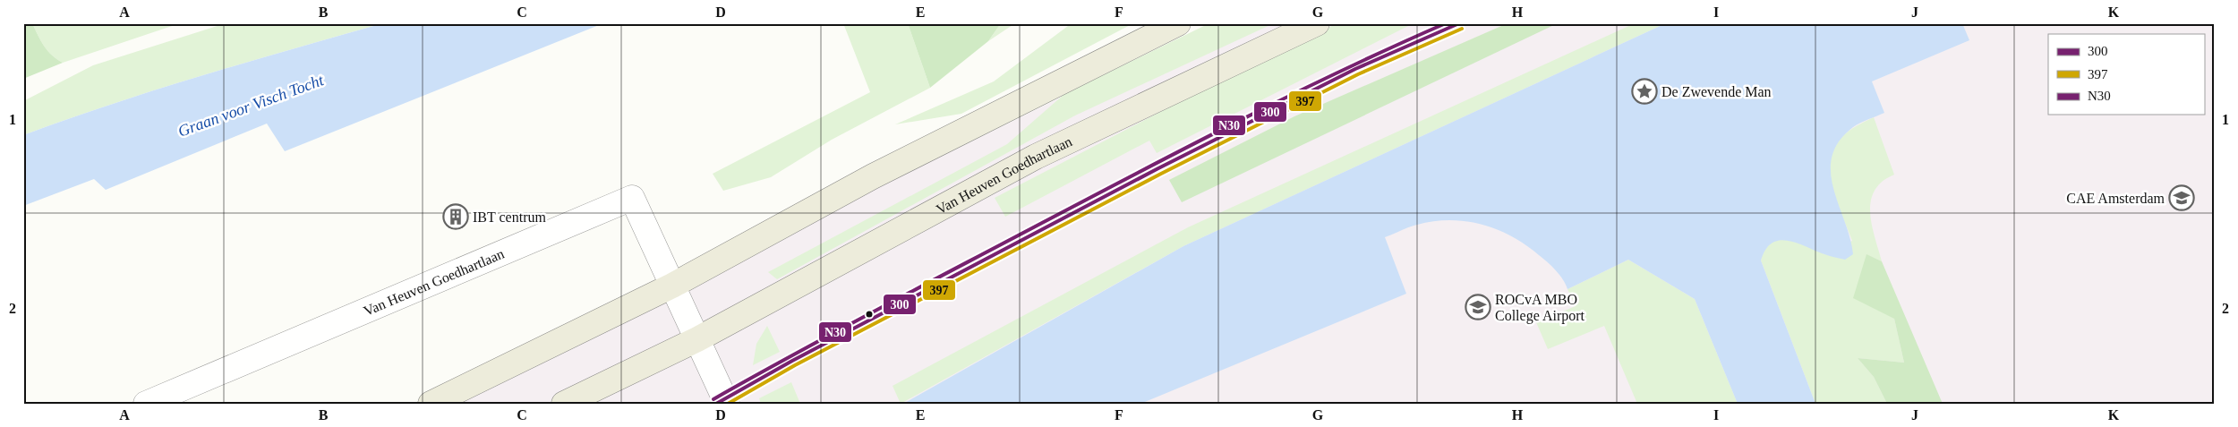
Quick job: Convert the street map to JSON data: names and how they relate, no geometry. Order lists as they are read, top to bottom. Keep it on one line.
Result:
{"streets":{"main road":["Van Heuven Goedhartlaan"]},"water":["Graan voor Visch Tocht"],"places":{"place":["De Zwevende Man"],"school or university":["CAE Amsterdam","ROCvA MBO College Airport"],"building":["IBT centrum"]},"lines":["transit line 300","transit line N30","transit line 397"],"legend":["300","397","N30"],"grid":{"columns":["A","B","C","D","E","F","G","H","I","J","K"],"rows":["1","2"]}}
